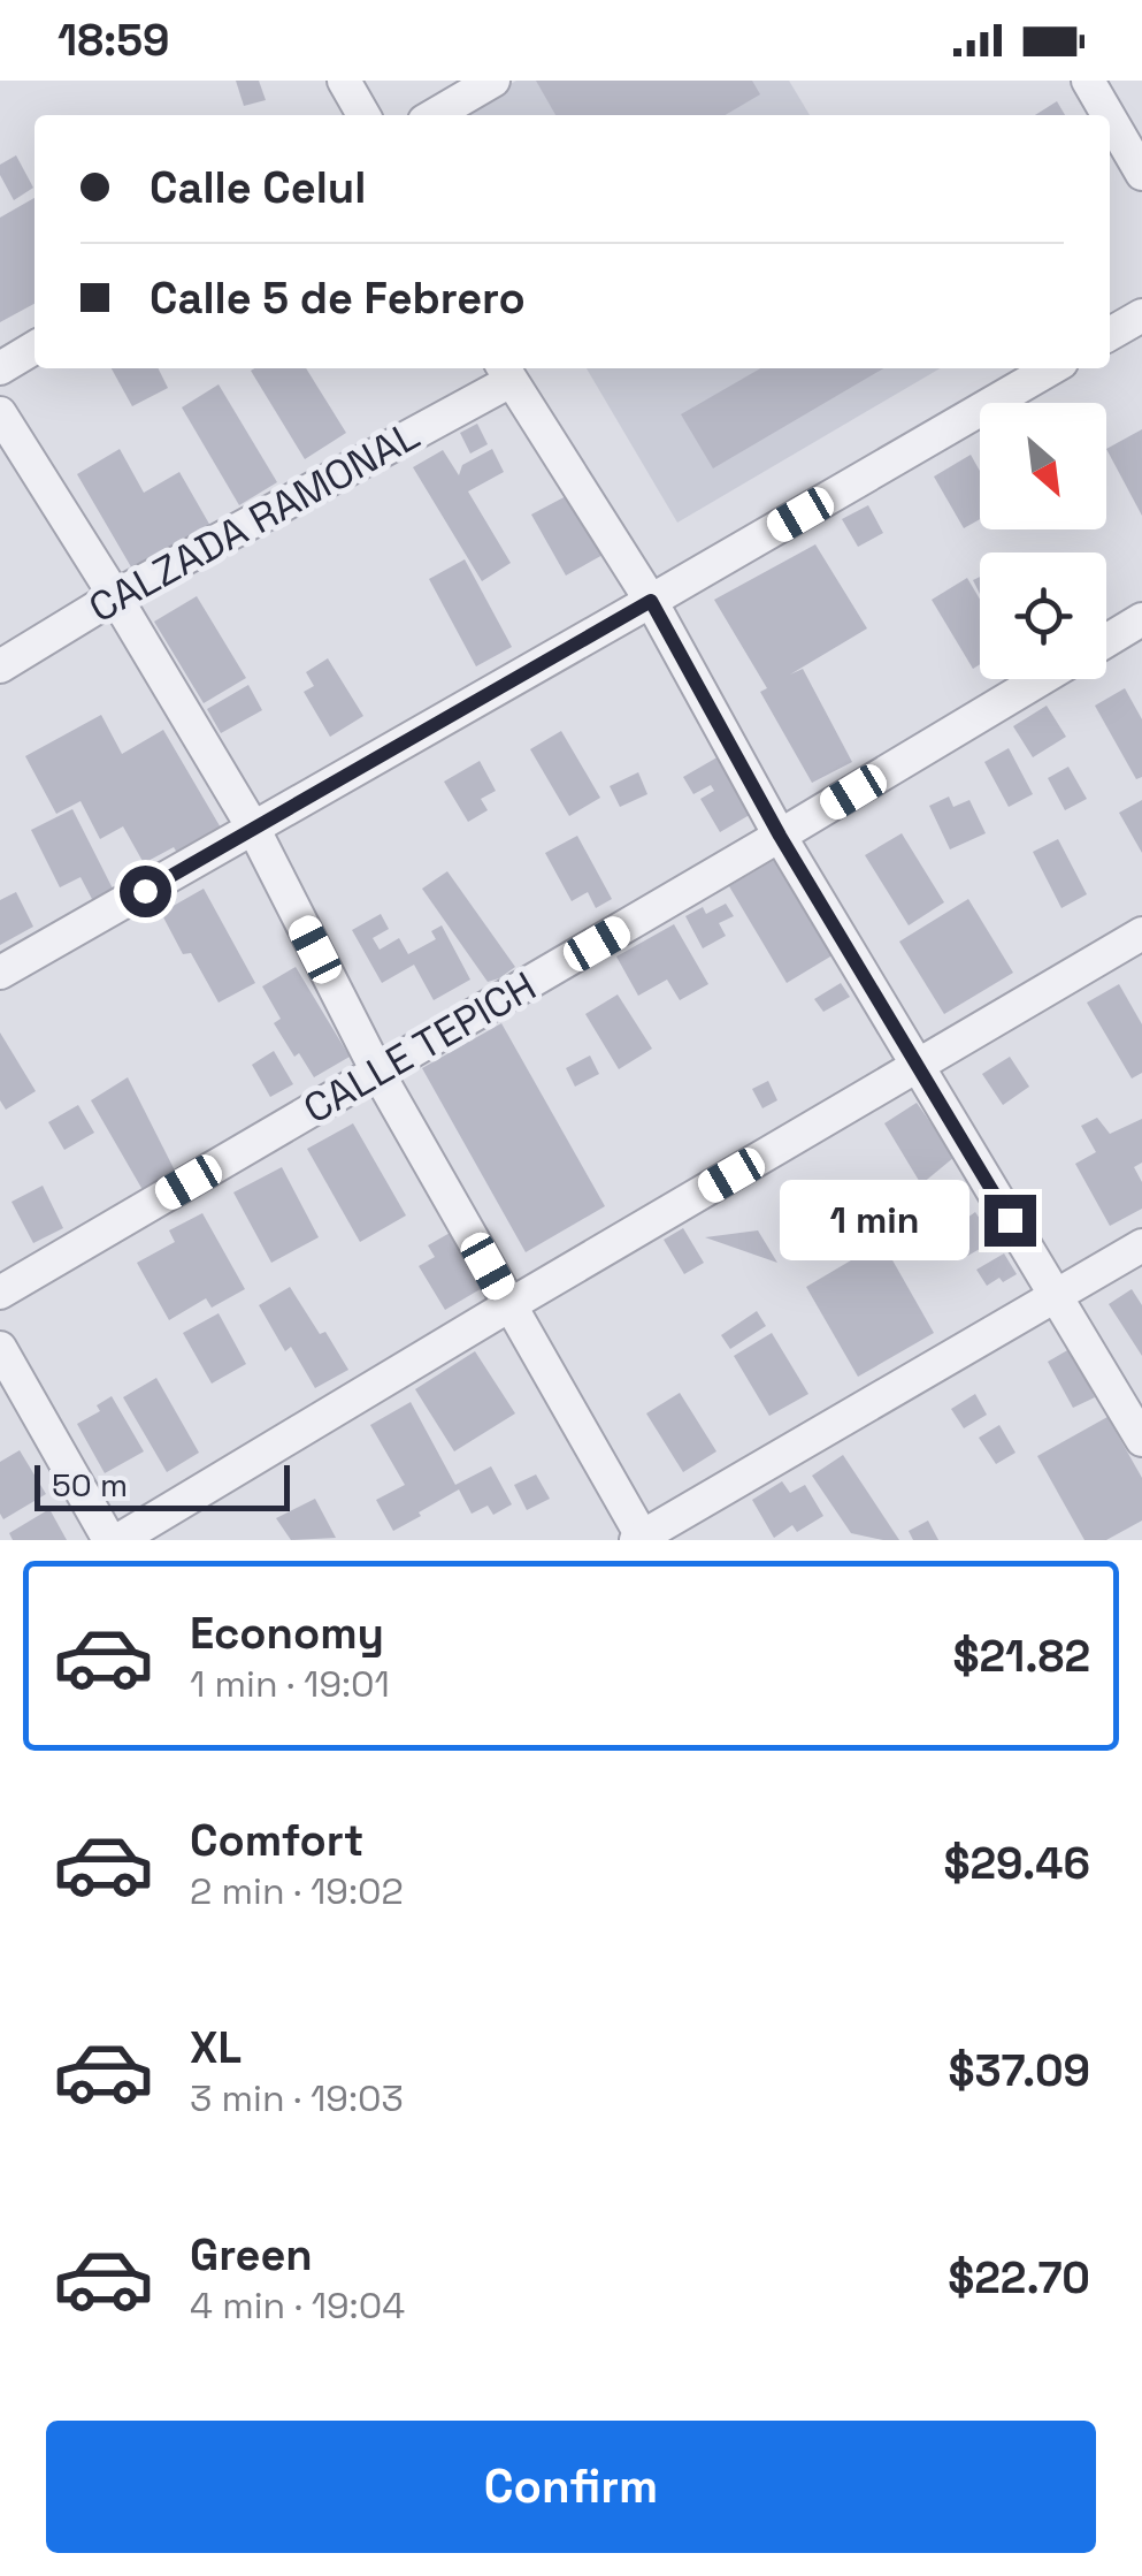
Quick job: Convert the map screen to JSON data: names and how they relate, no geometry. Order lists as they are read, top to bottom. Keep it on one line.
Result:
{"streets":{"street":["CALZADA RAMONAL","CALLE TEPICH"]},"scale_bar":"50 m","north":"bottom right","page":{"status":"18:59","banner":["Calle Celul","Calle 5 de Febrero"],"bubble":"1 min","scale":"50 m","list":[{"name":"Economy","note":"1 min · 19:01","value":"$21.82"},{"name":"Comfort","note":"2 min · 19:02","value":"$29.46"},{"name":"XL","note":"3 min · 19:03","value":"$37.09"},{"name":"Green","note":"4 min · 19:04","value":"$22.70"}],"buttons":"Confirm"}}
